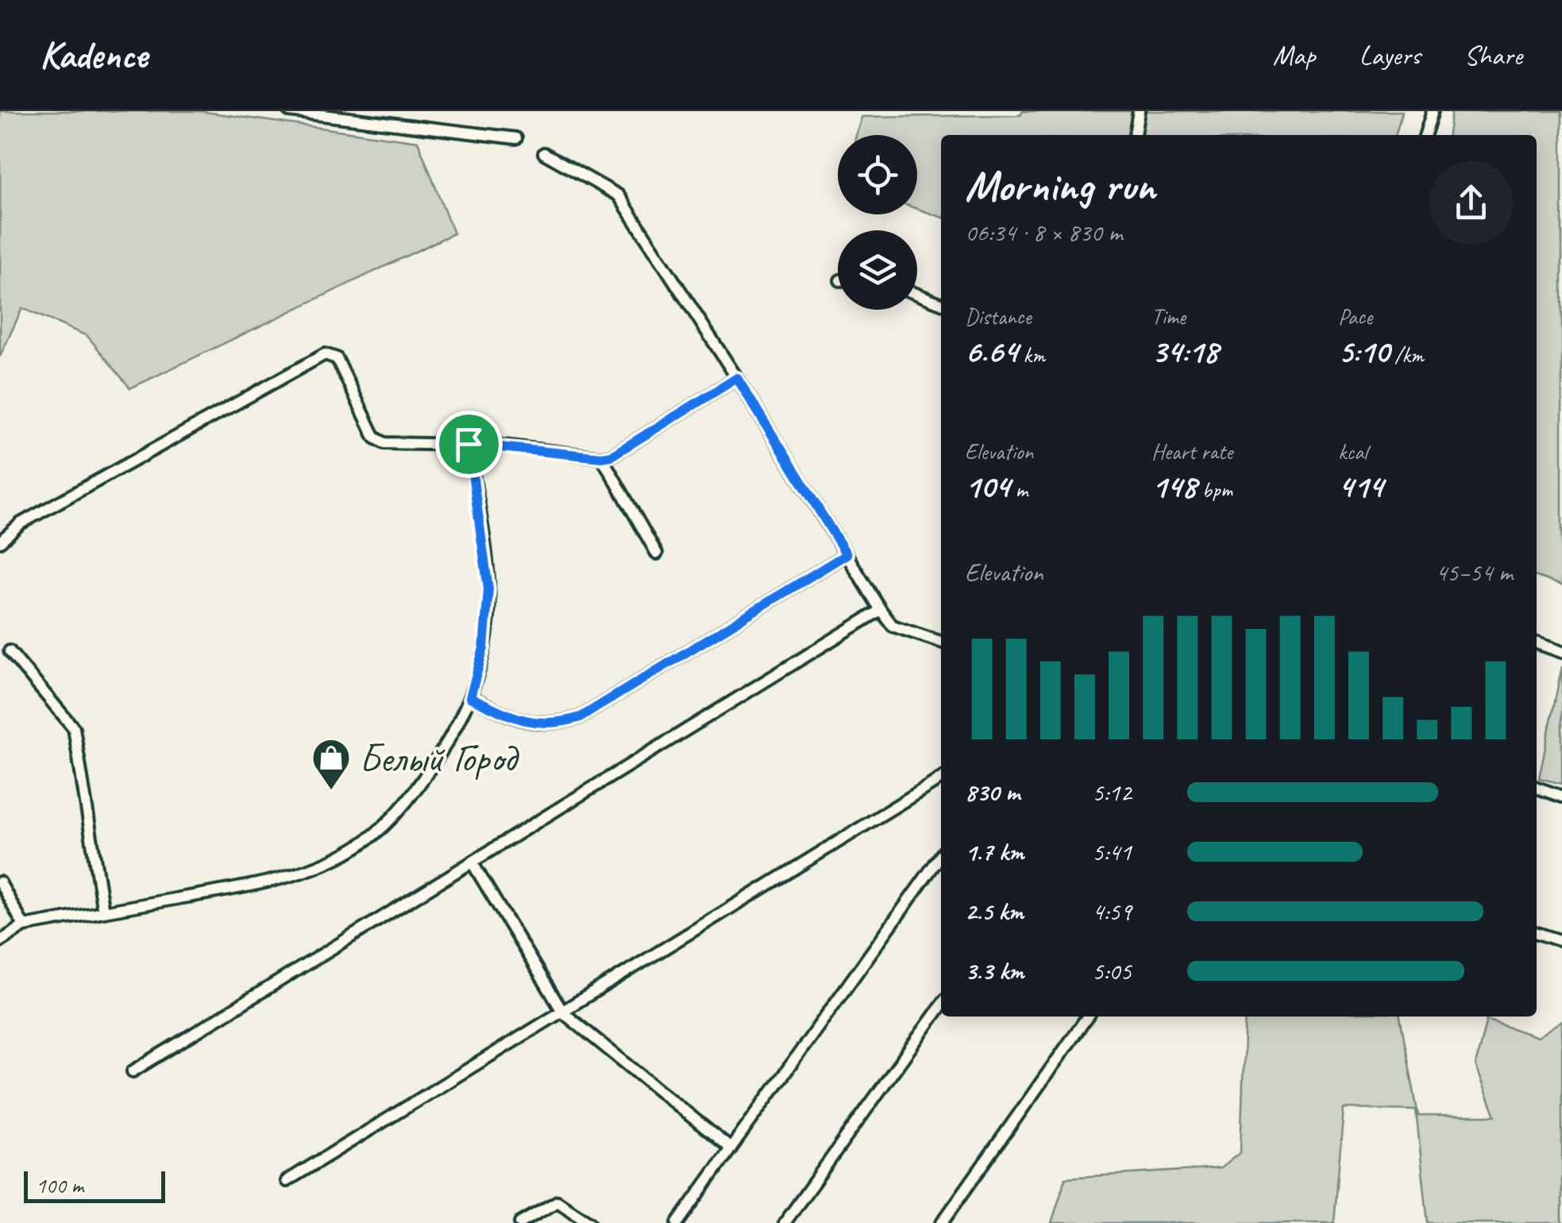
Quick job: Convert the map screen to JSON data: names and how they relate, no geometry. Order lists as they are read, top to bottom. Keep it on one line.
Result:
{"places":{"shop":["Белый Город"]},"scale_bar":"100 m","page":{"header":"Kadence","nav":["Map","Layers","Share"],"heading":["Morning run","06:34 · 8 × 830 m"],"stats":[["Distance","6.64 km"],["Time","34:18"],["Pace","5:10 /km"],["Elevation","104 m"],["Heart rate","148 bpm"],["kcal","414"]],"chart":["Elevation","45–54 m"],"list":[{"name":"830 m","note":"5:12"},{"name":"1.7 km","note":"5:41"},{"name":"2.5 km","note":"4:59"},{"name":"3.3 km","note":"5:05"}],"scale":"100 m"}}
